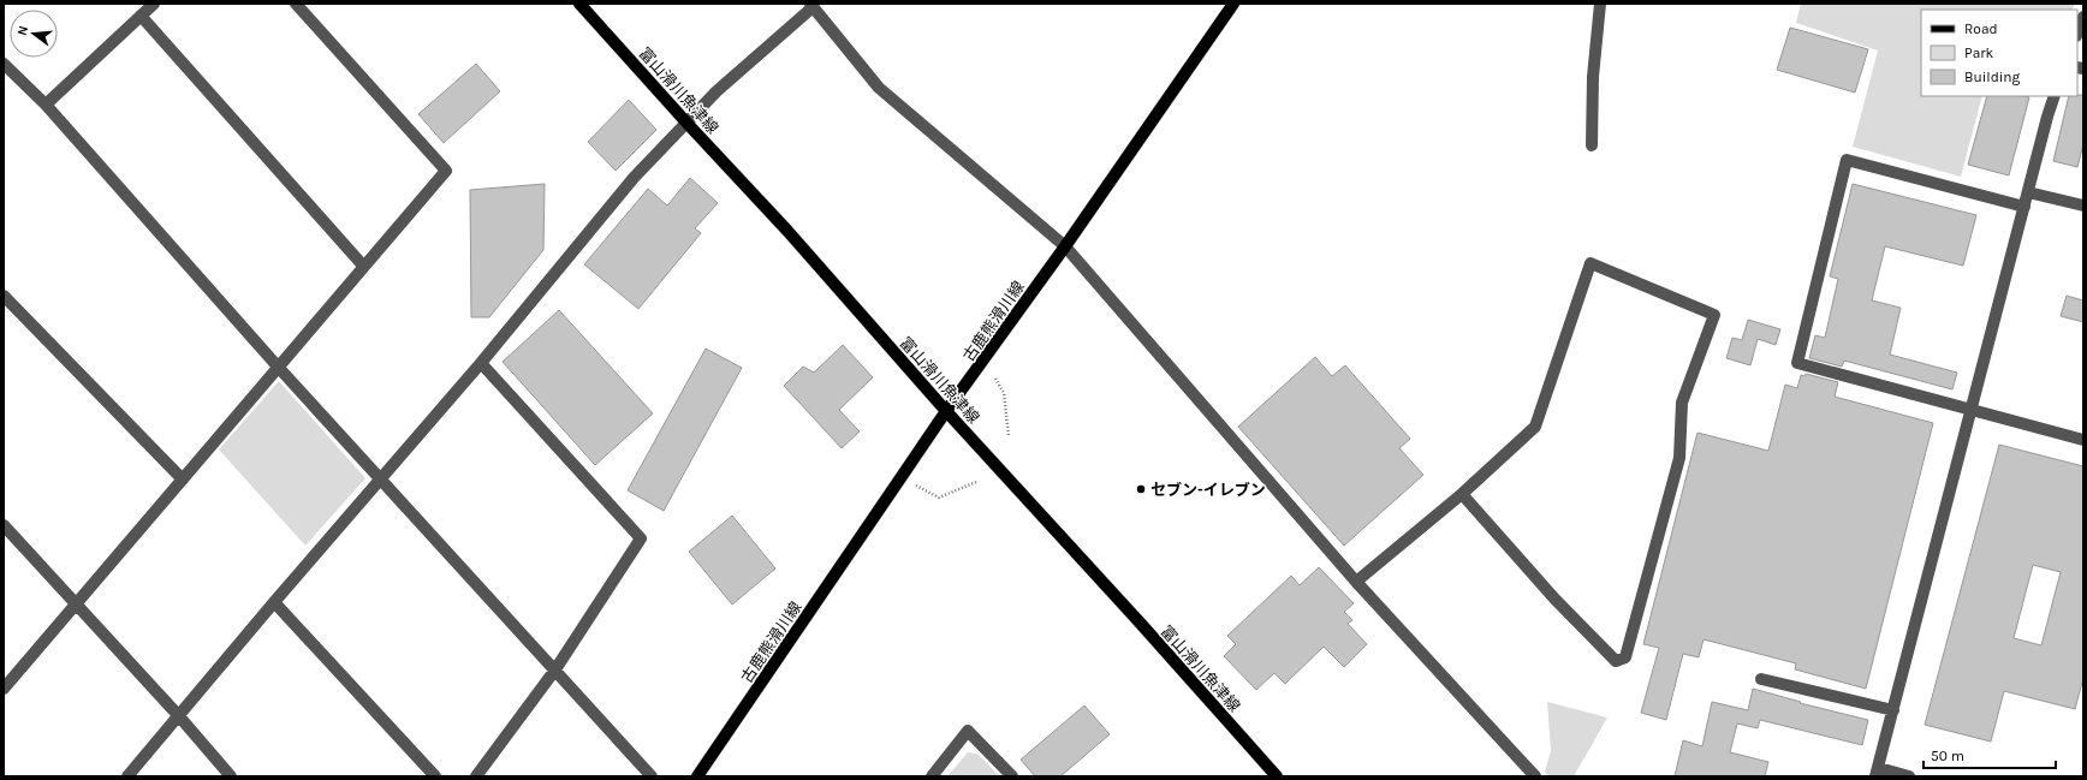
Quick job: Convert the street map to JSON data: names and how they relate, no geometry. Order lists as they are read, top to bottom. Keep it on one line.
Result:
{"streets":{"main road":["富山滑川魚津線","古鹿熊滑川線"]},"crossings":[["富山滑川魚津線","古鹿熊滑川線"]],"places":["セブン-イレブン"],"legend":["Road","Park","Building"],"scale_bar":"50 m","north":"left"}
